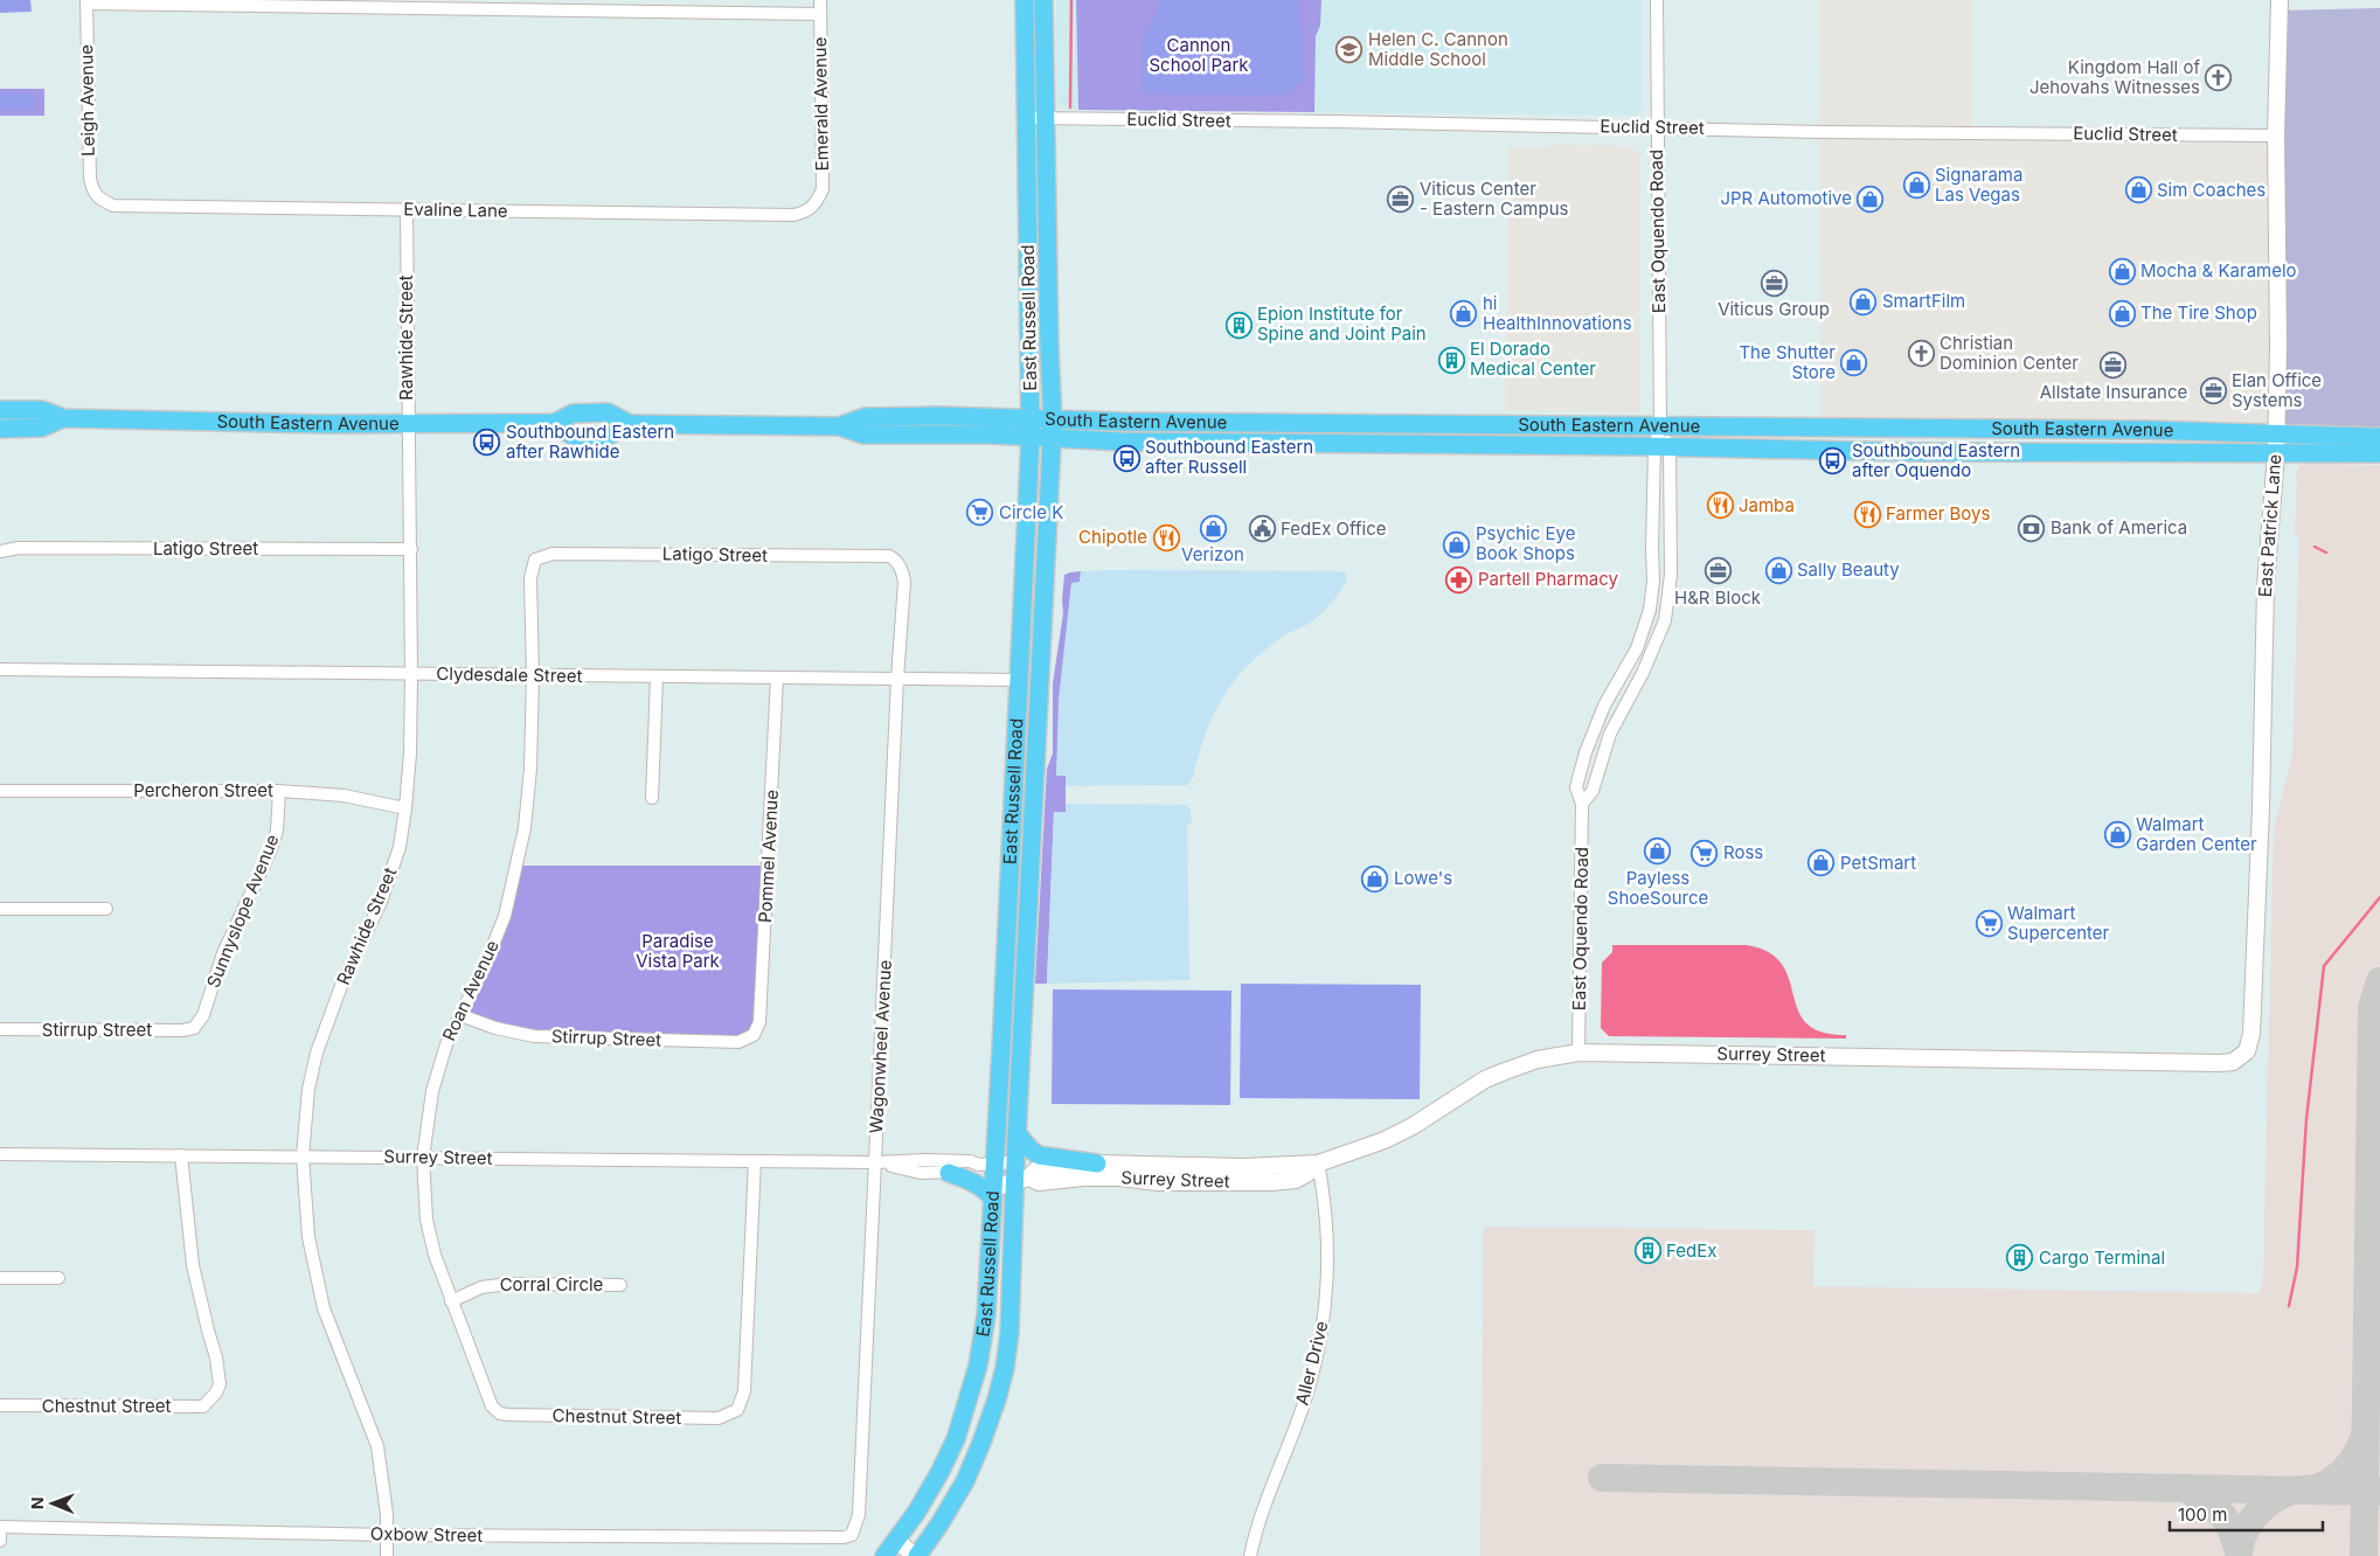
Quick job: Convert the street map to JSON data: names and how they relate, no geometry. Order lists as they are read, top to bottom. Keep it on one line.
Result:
{"streets":{"main road":["East Russell Road","South Eastern Avenue"],"street":["Leigh Avenue","Emerald Avenue","Euclid Street","Evaline Lane","East Oquendo Road","Rawhide Street","East Patrick Lane","Latigo Street","Clydesdale Street","Percheron Street","Pommel Avenue","Sunnyslope Avenue","Roan Avenue","Stirrup Street","Wagonwheel Avenue","Surrey Street","Corral Circle","Aller Drive","Chestnut Street","Oxbow Street"]},"crossings":[["Leigh Avenue","Evaline Lane"],["Emerald Avenue","Evaline Lane"],["Euclid Street","East Oquendo Road"],["Euclid Street","East Russell Road"],["Euclid Street","East Patrick Lane"],["Evaline Lane","Rawhide Street"],["East Oquendo Road","South Eastern Avenue"],["East Oquendo Road","Surrey Street"],["East Russell Road","South Eastern Avenue"],["East Russell Road","Clydesdale Street"],["East Russell Road","Surrey Street"],["Rawhide Street","South Eastern Avenue"],["Rawhide Street","Latigo Street"],["Rawhide Street","Clydesdale Street"],["Rawhide Street","Percheron Street"],["Rawhide Street","Surrey Street"],["Rawhide Street","Oxbow Street"],["South Eastern Avenue","East Patrick Lane"],["East Patrick Lane","Surrey Street"],["Latigo Street","Roan Avenue"],["Latigo Street","Wagonwheel Avenue"],["Clydesdale Street","Pommel Avenue"],["Clydesdale Street","Roan Avenue"],["Clydesdale Street","Wagonwheel Avenue"],["Percheron Street","Sunnyslope Avenue"],["Pommel Avenue","Stirrup Street"],["Sunnyslope Avenue","Stirrup Street"],["Roan Avenue","Stirrup Street"],["Roan Avenue","Surrey Street"],["Roan Avenue","Corral Circle"],["Roan Avenue","Chestnut Street"],["Wagonwheel Avenue","Surrey Street"],["Wagonwheel Avenue","Oxbow Street"],["Surrey Street","Aller Drive"],["Surrey Street","Chestnut Street"]],"parks":["Cannon School Park","Paradise Vista Park"],"places":{"school or university":["Helen C. Cannon Middle School"],"church":["Kingdom Hall of Jehovahs Witnesses","Christian Dominion Center"],"shop":["Signarama Las Vegas","Sim Coaches","JPR Automotive","Mocha & Karamelo","SmartFilm","The Tire Shop","hi HealthInnovations","The Shutter Store","Verizon","Psychic Eye Book Shops","Sally Beauty","Walmart Garden Center","Payless ShoeSource","PetSmart","Lowe's"],"office":["Viticus Center - Eastern Campus","Viticus Group","Allstate Insurance","Elan Office Systems","H&R Block"],"building":["Epion Institute for Spine and Joint Pain","El Dorado Medical Center","FedEx","Cargo Terminal"],"bus stop":["Southbound Eastern after Rawhide","Southbound Eastern after Russell","Southbound Eastern after Oquendo"],"restaurant":["Jamba","Farmer Boys","Chipotle"],"supermarket":["Circle K","Ross","Walmart Supercenter"],"bank":["Bank of America"],"public building":["FedEx Office"],"pharmacy":["Partell Pharmacy"]},"scale_bar":"100 m","north":"left"}
